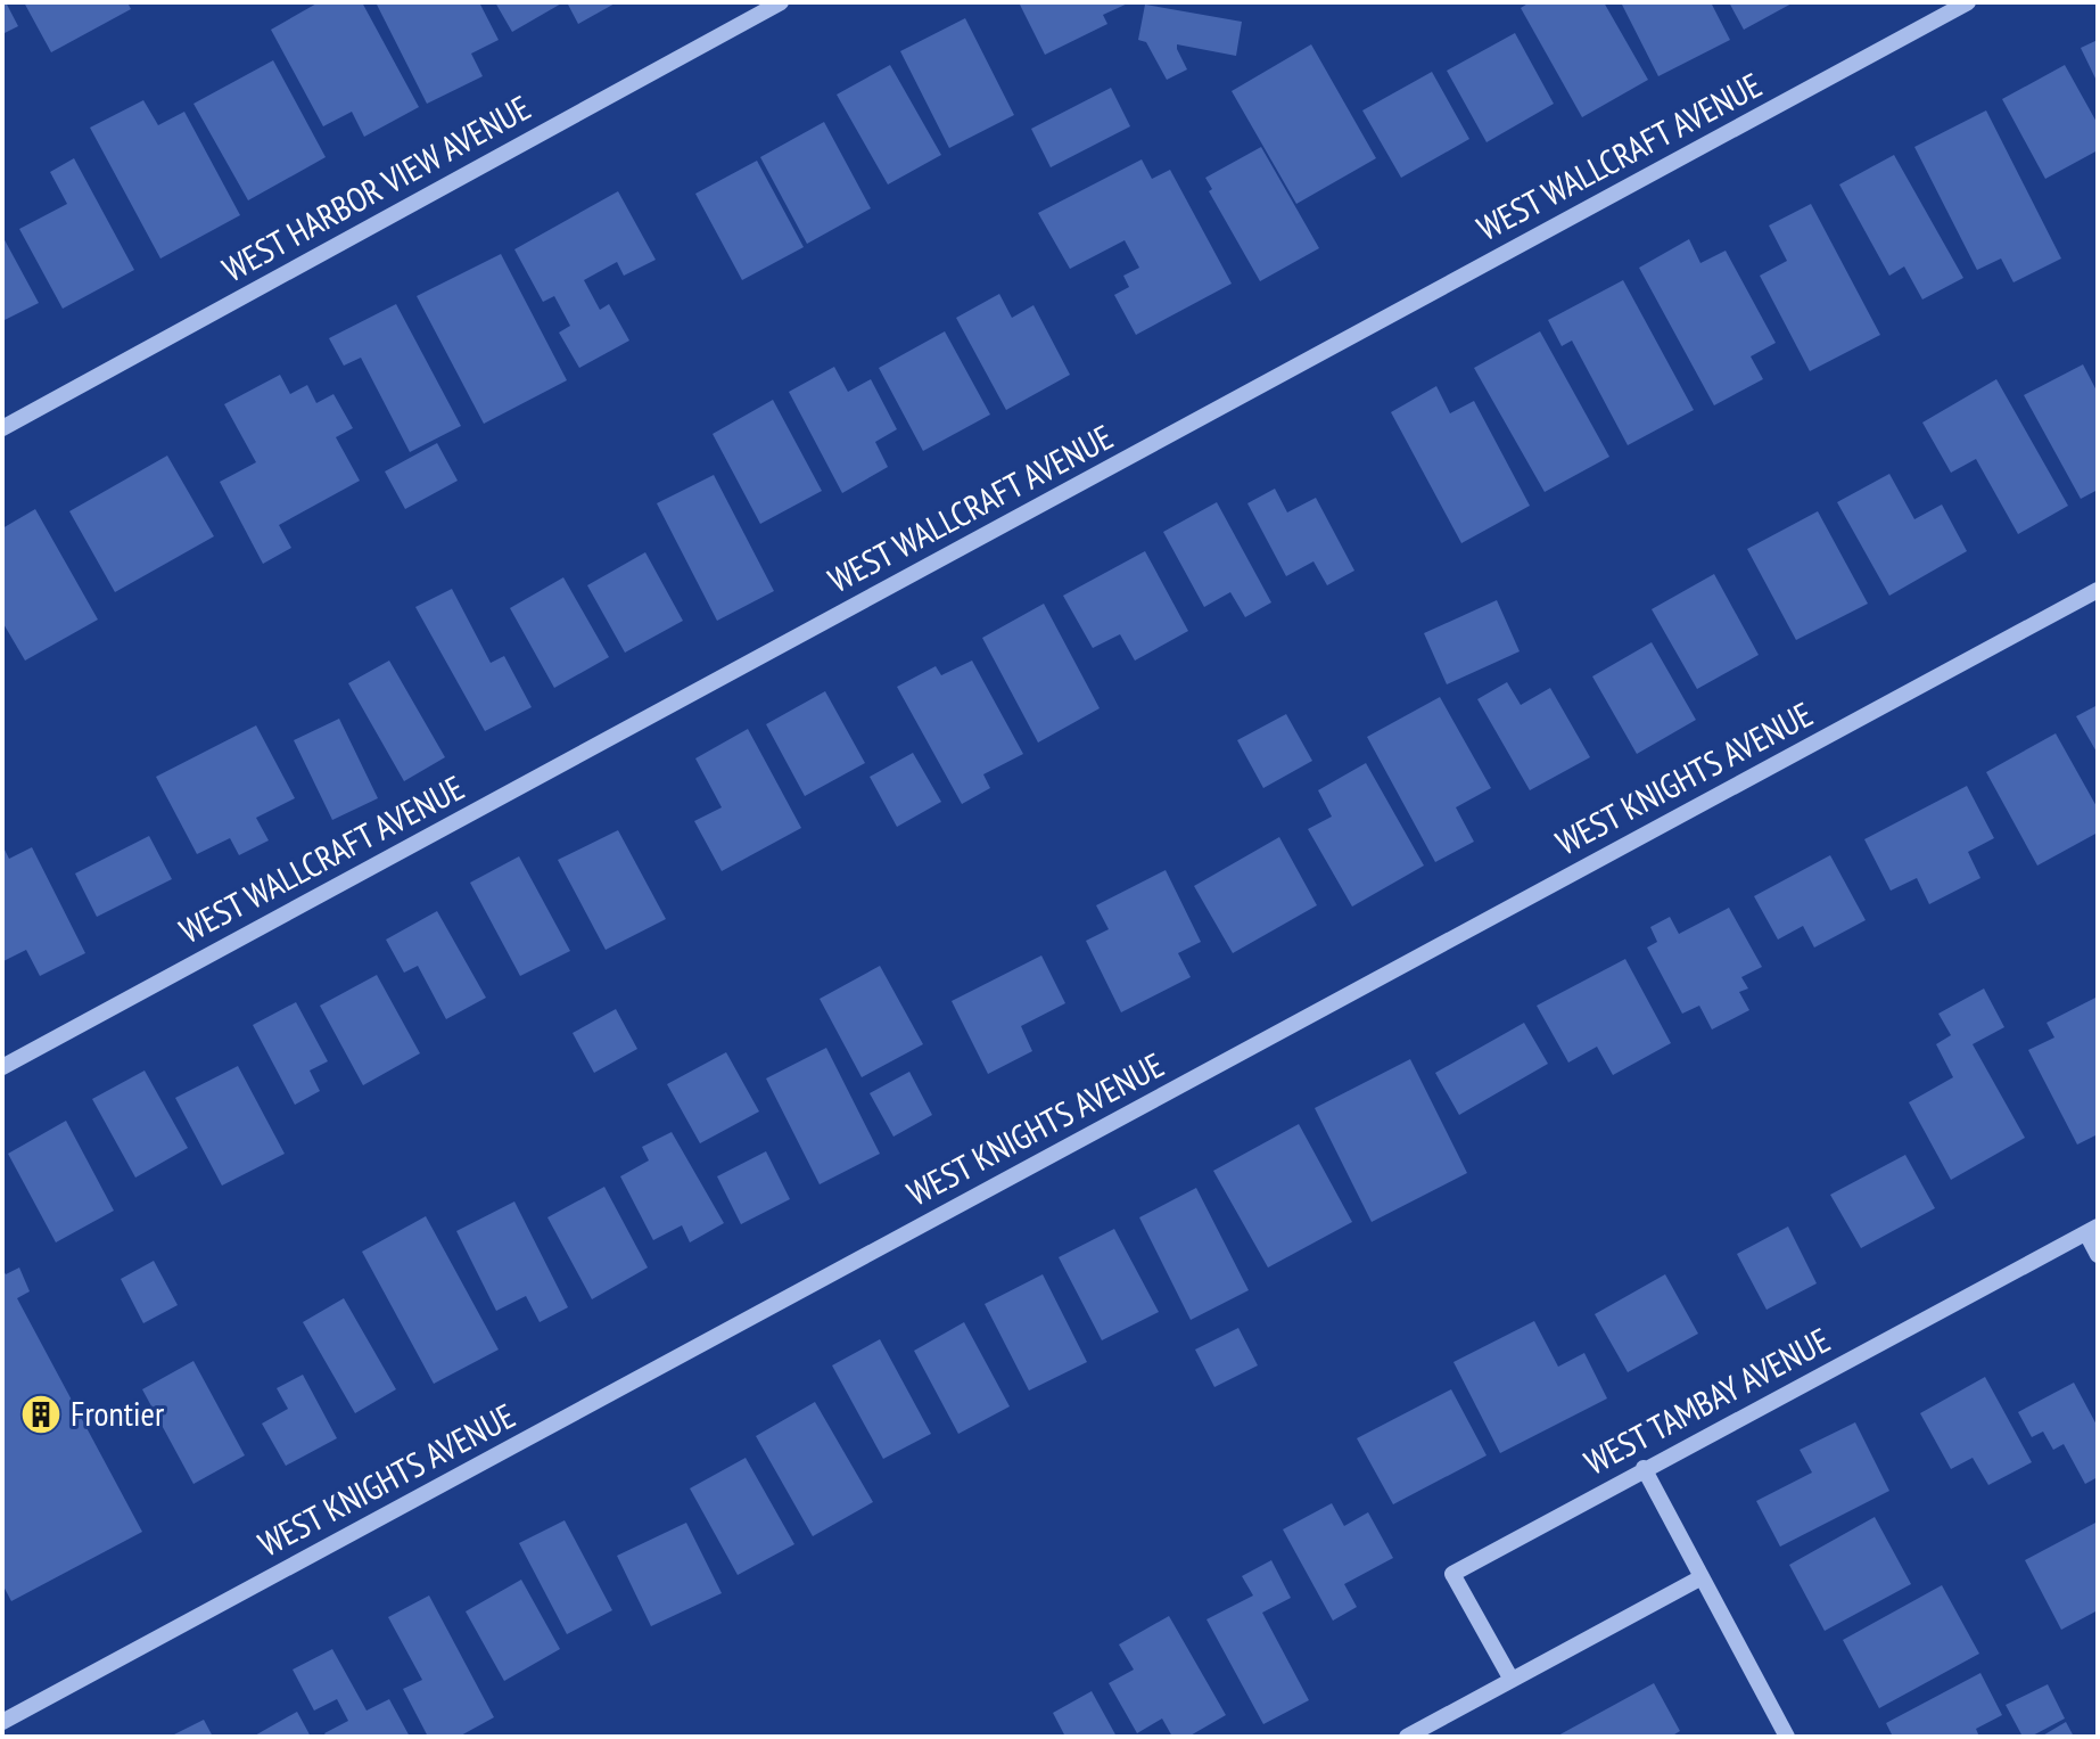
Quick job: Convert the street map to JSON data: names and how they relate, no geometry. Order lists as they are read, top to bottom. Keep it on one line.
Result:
{"streets":{"street":["WEST WALLCRAFT AVENUE","WEST HARBOR VIEW AVENUE","WEST KNIGHTS AVENUE","WEST TAMBAY AVENUE"]},"places":{"building":["Frontier"]}}
